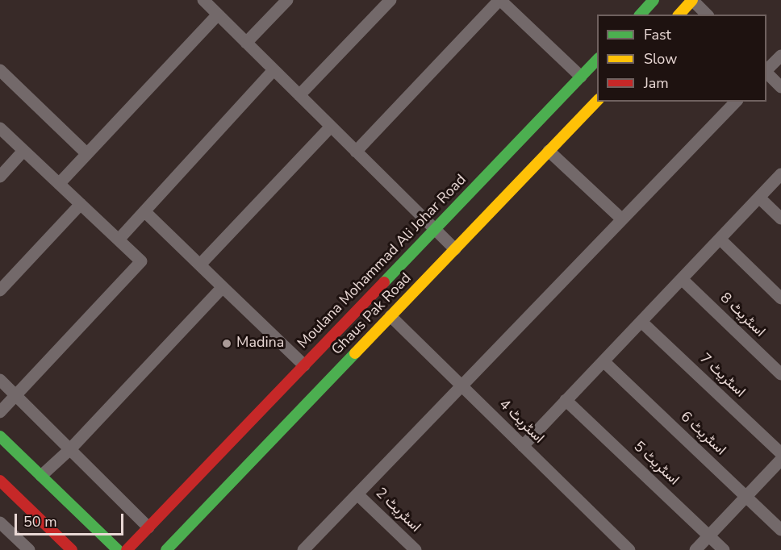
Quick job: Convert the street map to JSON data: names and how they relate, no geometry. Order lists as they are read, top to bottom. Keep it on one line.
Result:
{"streets":{"main road":["Moulana Mohammad Ali Johar Road","Ghaus Pak Road"],"street":["اسٹریٹ 8","اسٹریٹ 7","اسٹریٹ 4","اسٹریٹ 6","اسٹریٹ 5","اسٹریٹ 2"]},"crossings":[["Ghaus Pak Road","اسٹریٹ 4"]],"places":["Madina"],"legend":["Fast","Slow","Jam"],"scale_bar":"50 m"}
